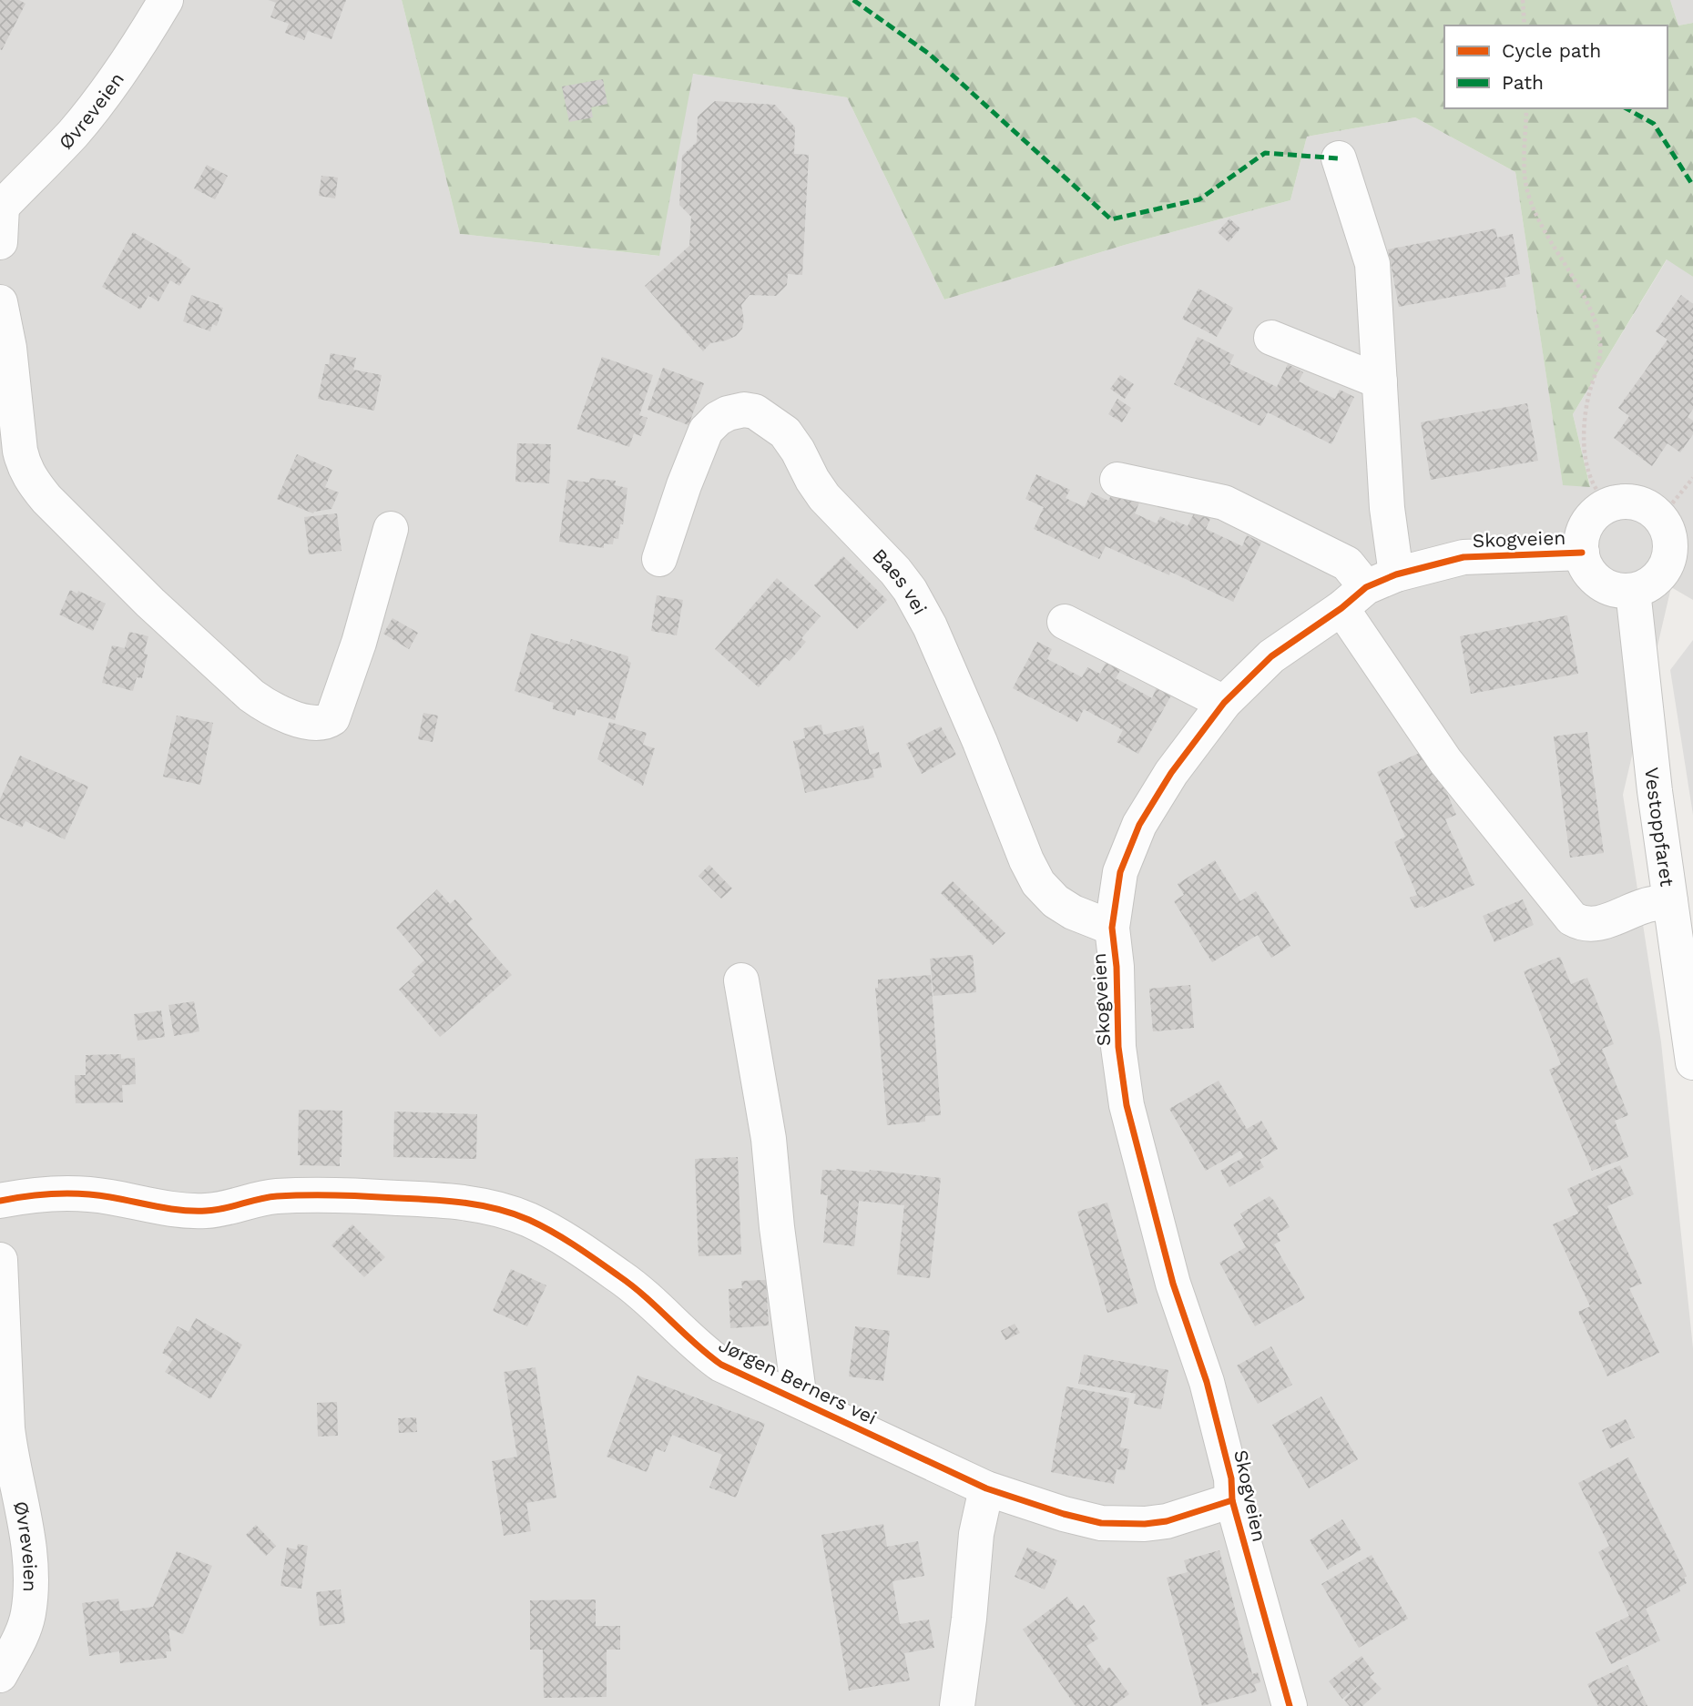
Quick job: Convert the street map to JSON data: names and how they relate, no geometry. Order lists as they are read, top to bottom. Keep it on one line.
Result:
{"streets":{"street":["Øvreveien","Skogveien","Baes vei","Vestoppfaret","Jørgen Berners vei"]},"crossings":[["Skogveien","Baes vei"],["Skogveien","Vestoppfaret"],["Skogveien","Jørgen Berners vei"]],"legend":["Cycle path","Path"]}
